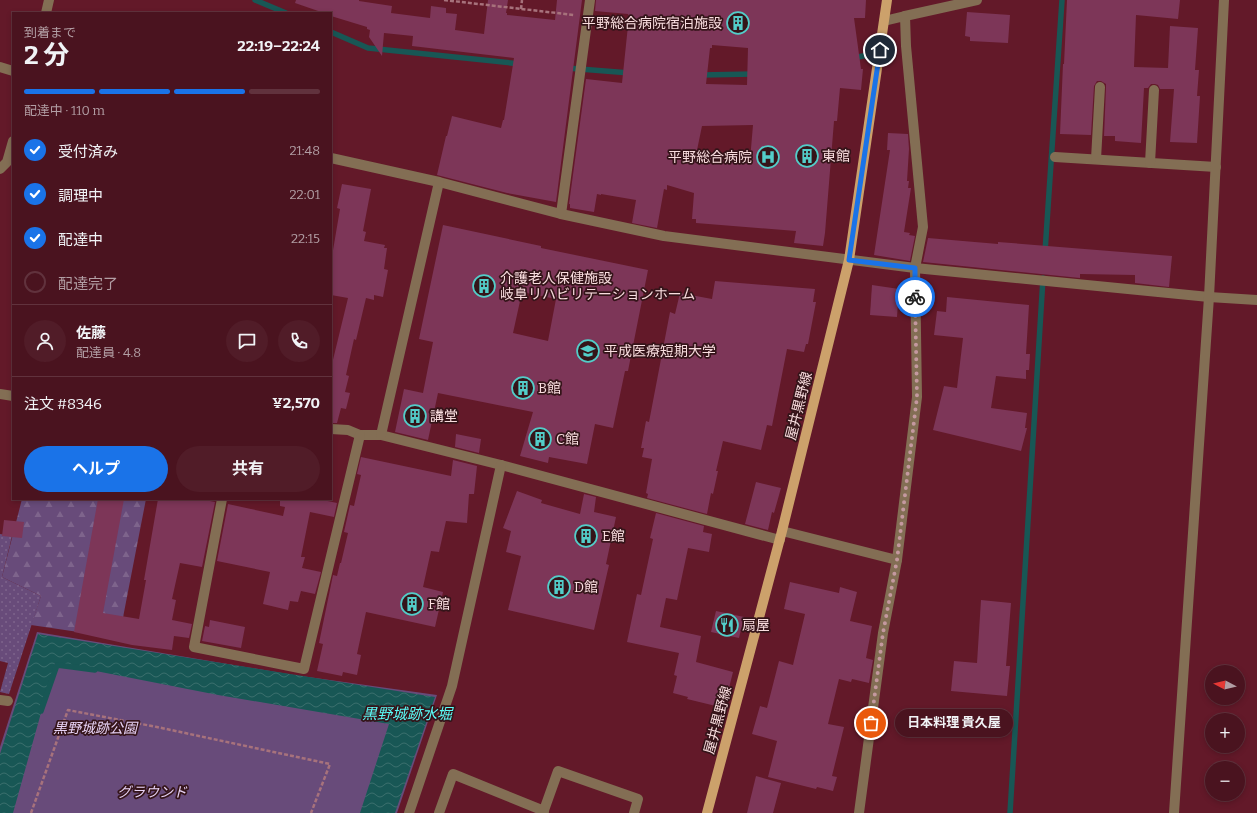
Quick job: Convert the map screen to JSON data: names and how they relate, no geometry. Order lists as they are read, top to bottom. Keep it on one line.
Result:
{"streets":{"main road":["屋井黒野線"]},"water":["黒野城跡水堀"],"parks":["黒野城跡公園","グラウンド"],"places":{"building":["平野総合病院宿泊施設","東館","介護老人保健施設 岐阜リハビリテーションホーム","B館","講堂","C館","E館","D館","F館"],"hospital":["平野総合病院"],"school or university":["平成医療短期大学"],"restaurant":["扇屋"],"other":["日本料理 貴久屋"]},"north":"left","page":{"heading":["2 分","到着まで","22:19–22:24"],"panel":["佐藤","配達員 · 4.8","注文 #8346","¥2,570"],"bar":"配達中 · 110 m","list":[["受付済み","21:48"],["調理中","22:01"],["配達中","22:15"],"配達完了"],"buttons":["ヘルプ","共有"],"map_buttons":["+","−"],"bubble":"日本料理 貴久屋"}}
